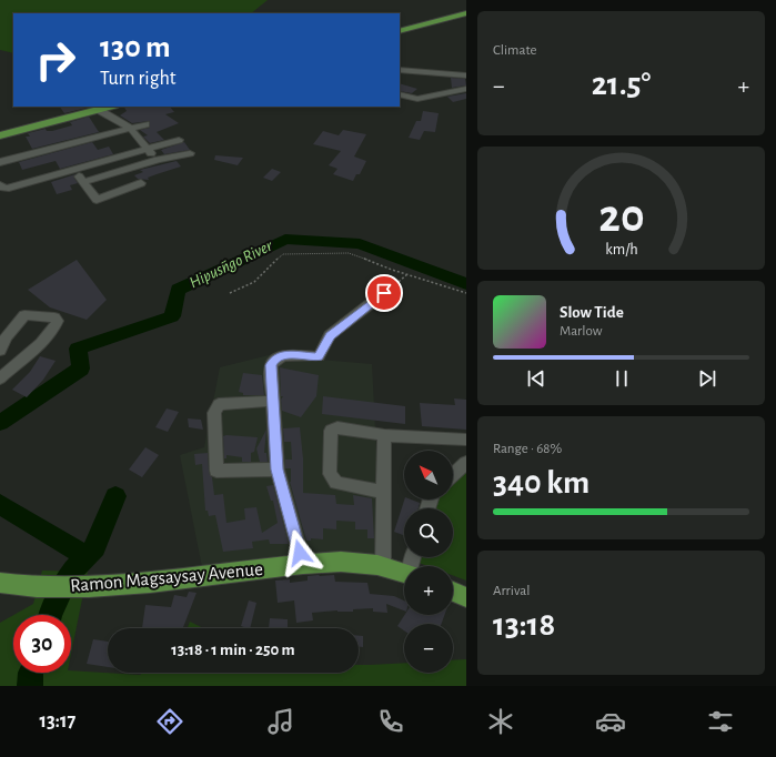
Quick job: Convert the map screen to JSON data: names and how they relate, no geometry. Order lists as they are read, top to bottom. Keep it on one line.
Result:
{"streets":{"main road":["Ramon Magsaysay Avenue"]},"water":["Hipusñgo River"],"north":"top left","page":{"tile":["Climate",["Range · 68%","340 km"],["Arrival","13:18"]],"turn":["130 m","Turn right"],"heat":["−","21.5°","+"],"song":["Slow Tide","Marlow"],"map_buttons":["+","−"],"limit":"30","trip":"13:18 · 1 min · 250 m","tabs":"13:17","gauge":["20","km/h"]}}
